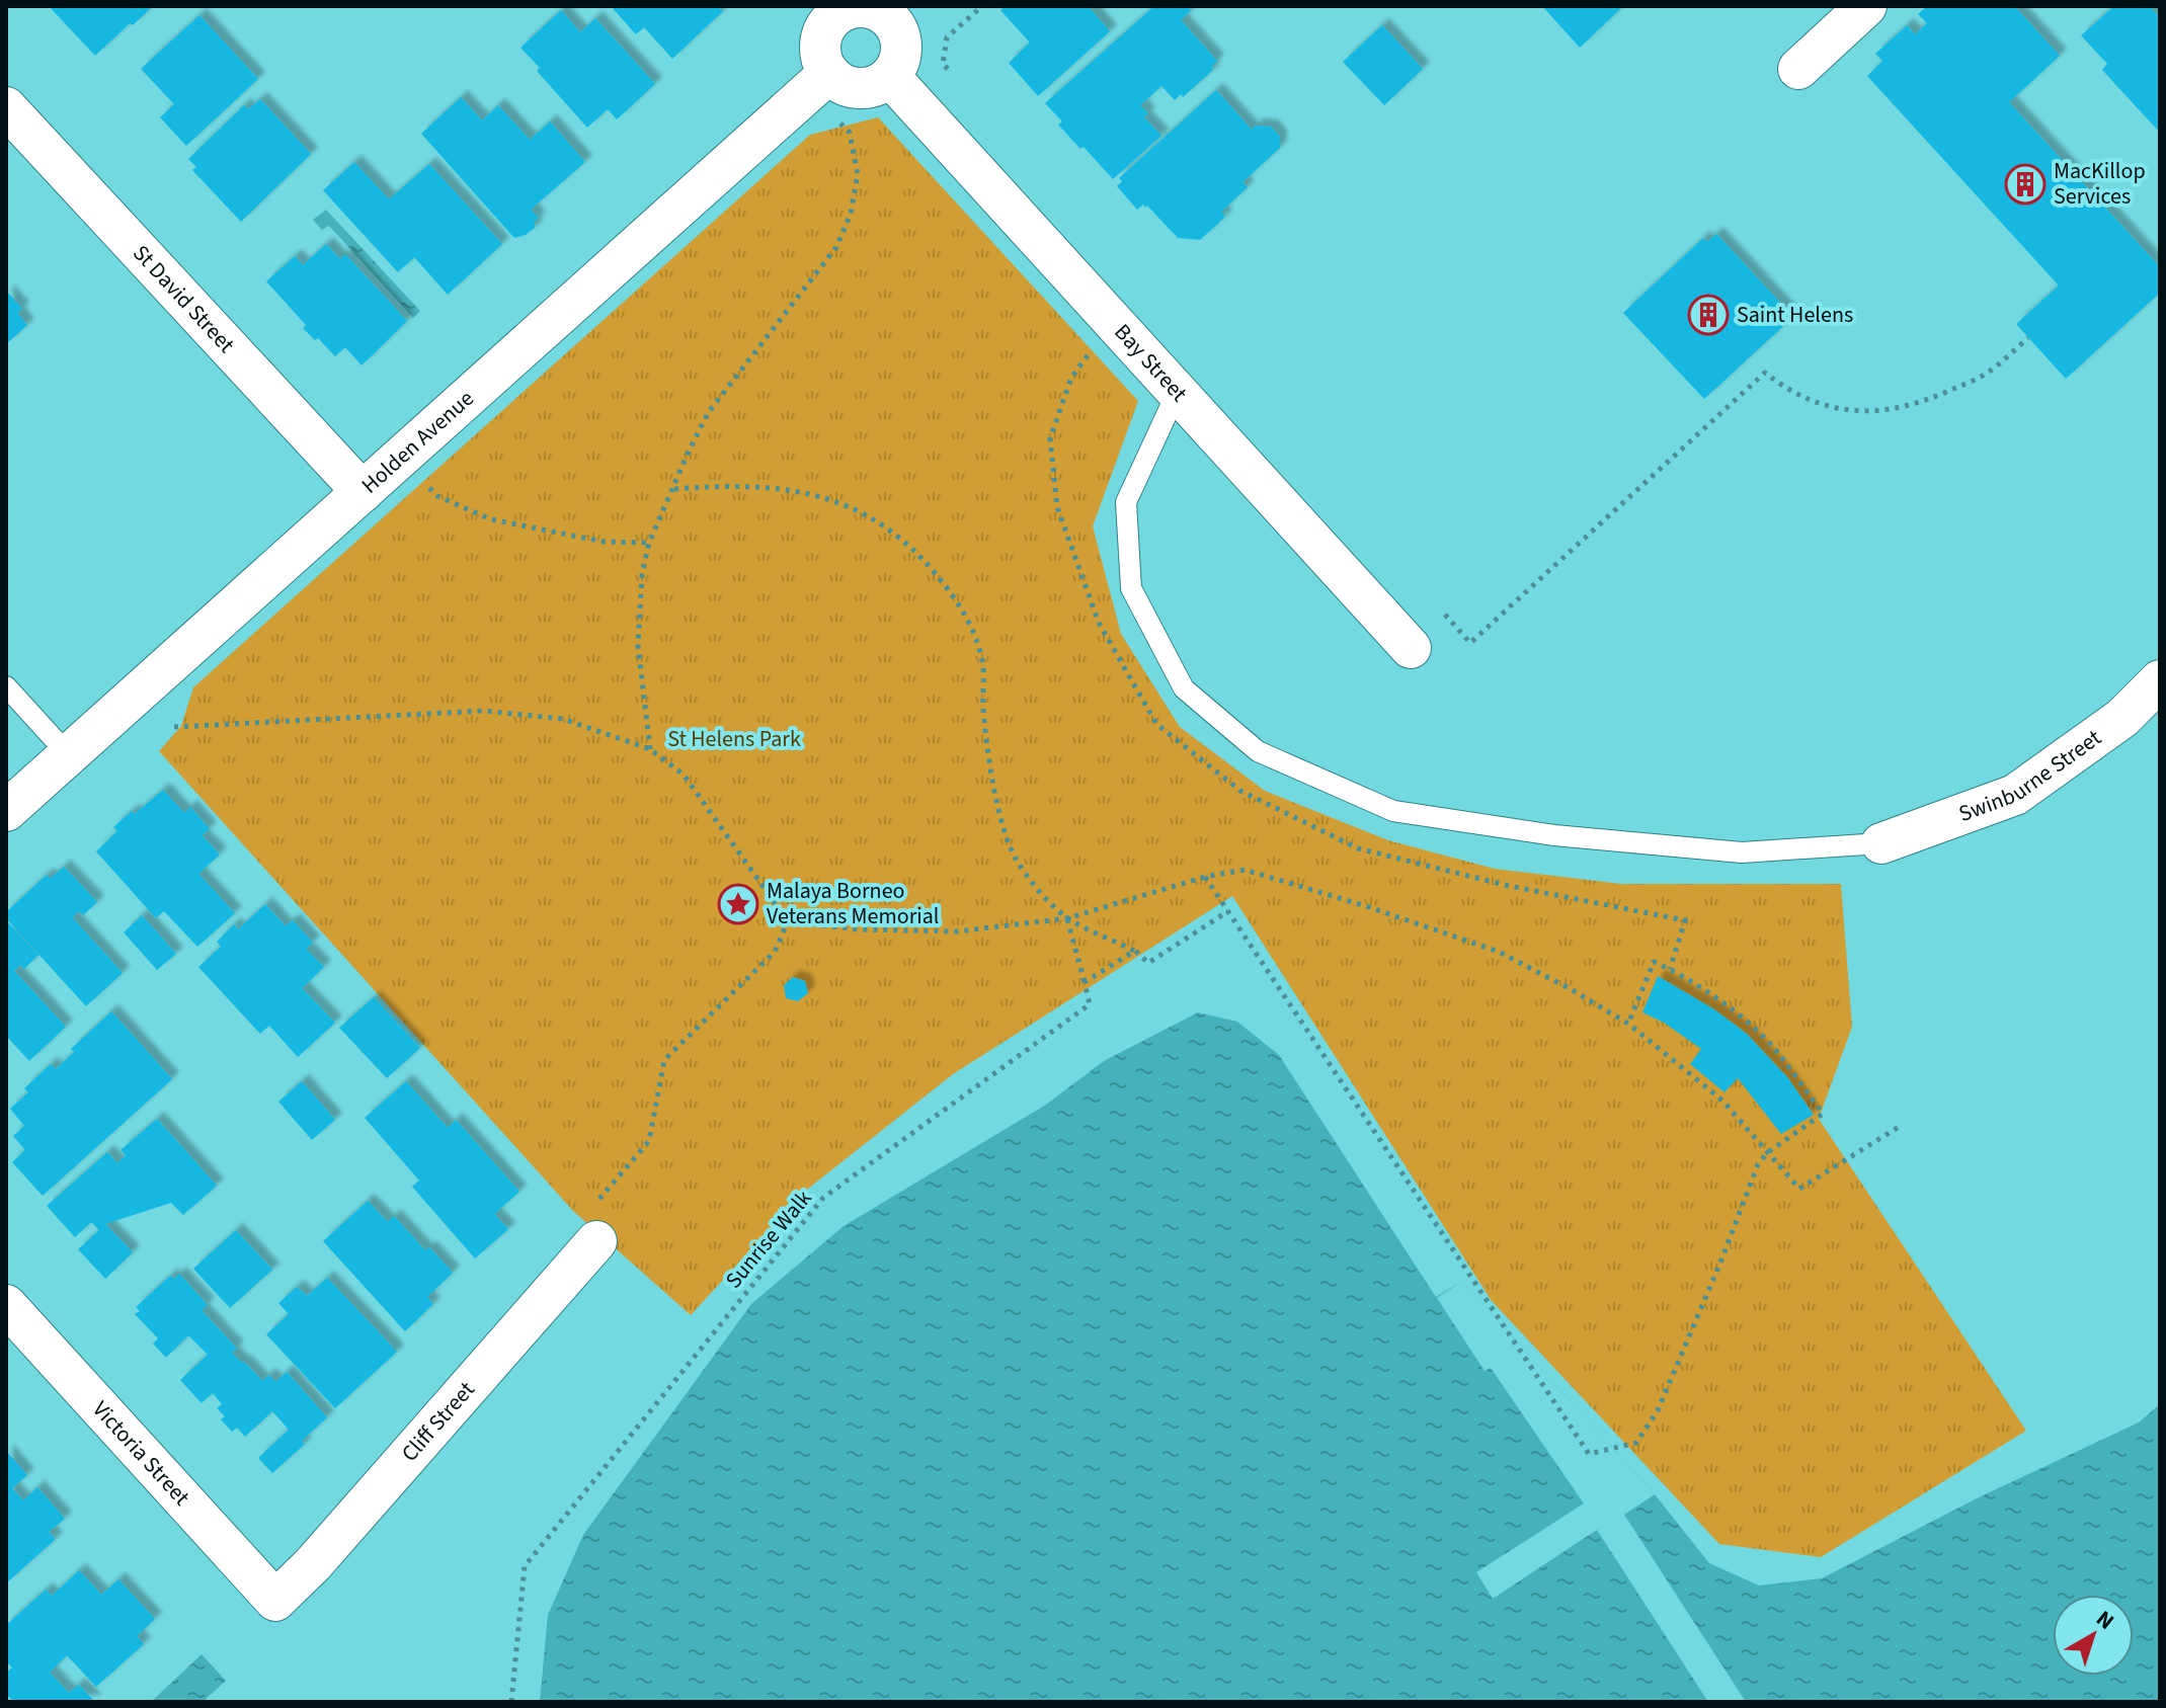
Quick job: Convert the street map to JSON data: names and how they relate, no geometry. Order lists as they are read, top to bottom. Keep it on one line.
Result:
{"streets":{"street":["St David Street","Bay Street","Holden Avenue","Swinburne Street","Cliff Street","Victoria Street"],"path":["Sunrise Walk"]},"crossings":[["St David Street","Holden Avenue"],["Bay Street","Holden Avenue"],["Cliff Street","Victoria Street"]],"parks":["St Helens Park"],"places":{"building":["MacKillop Services","Saint Helens"],"place":["Malaya Borneo Veterans Memorial"]},"north":"top right"}
